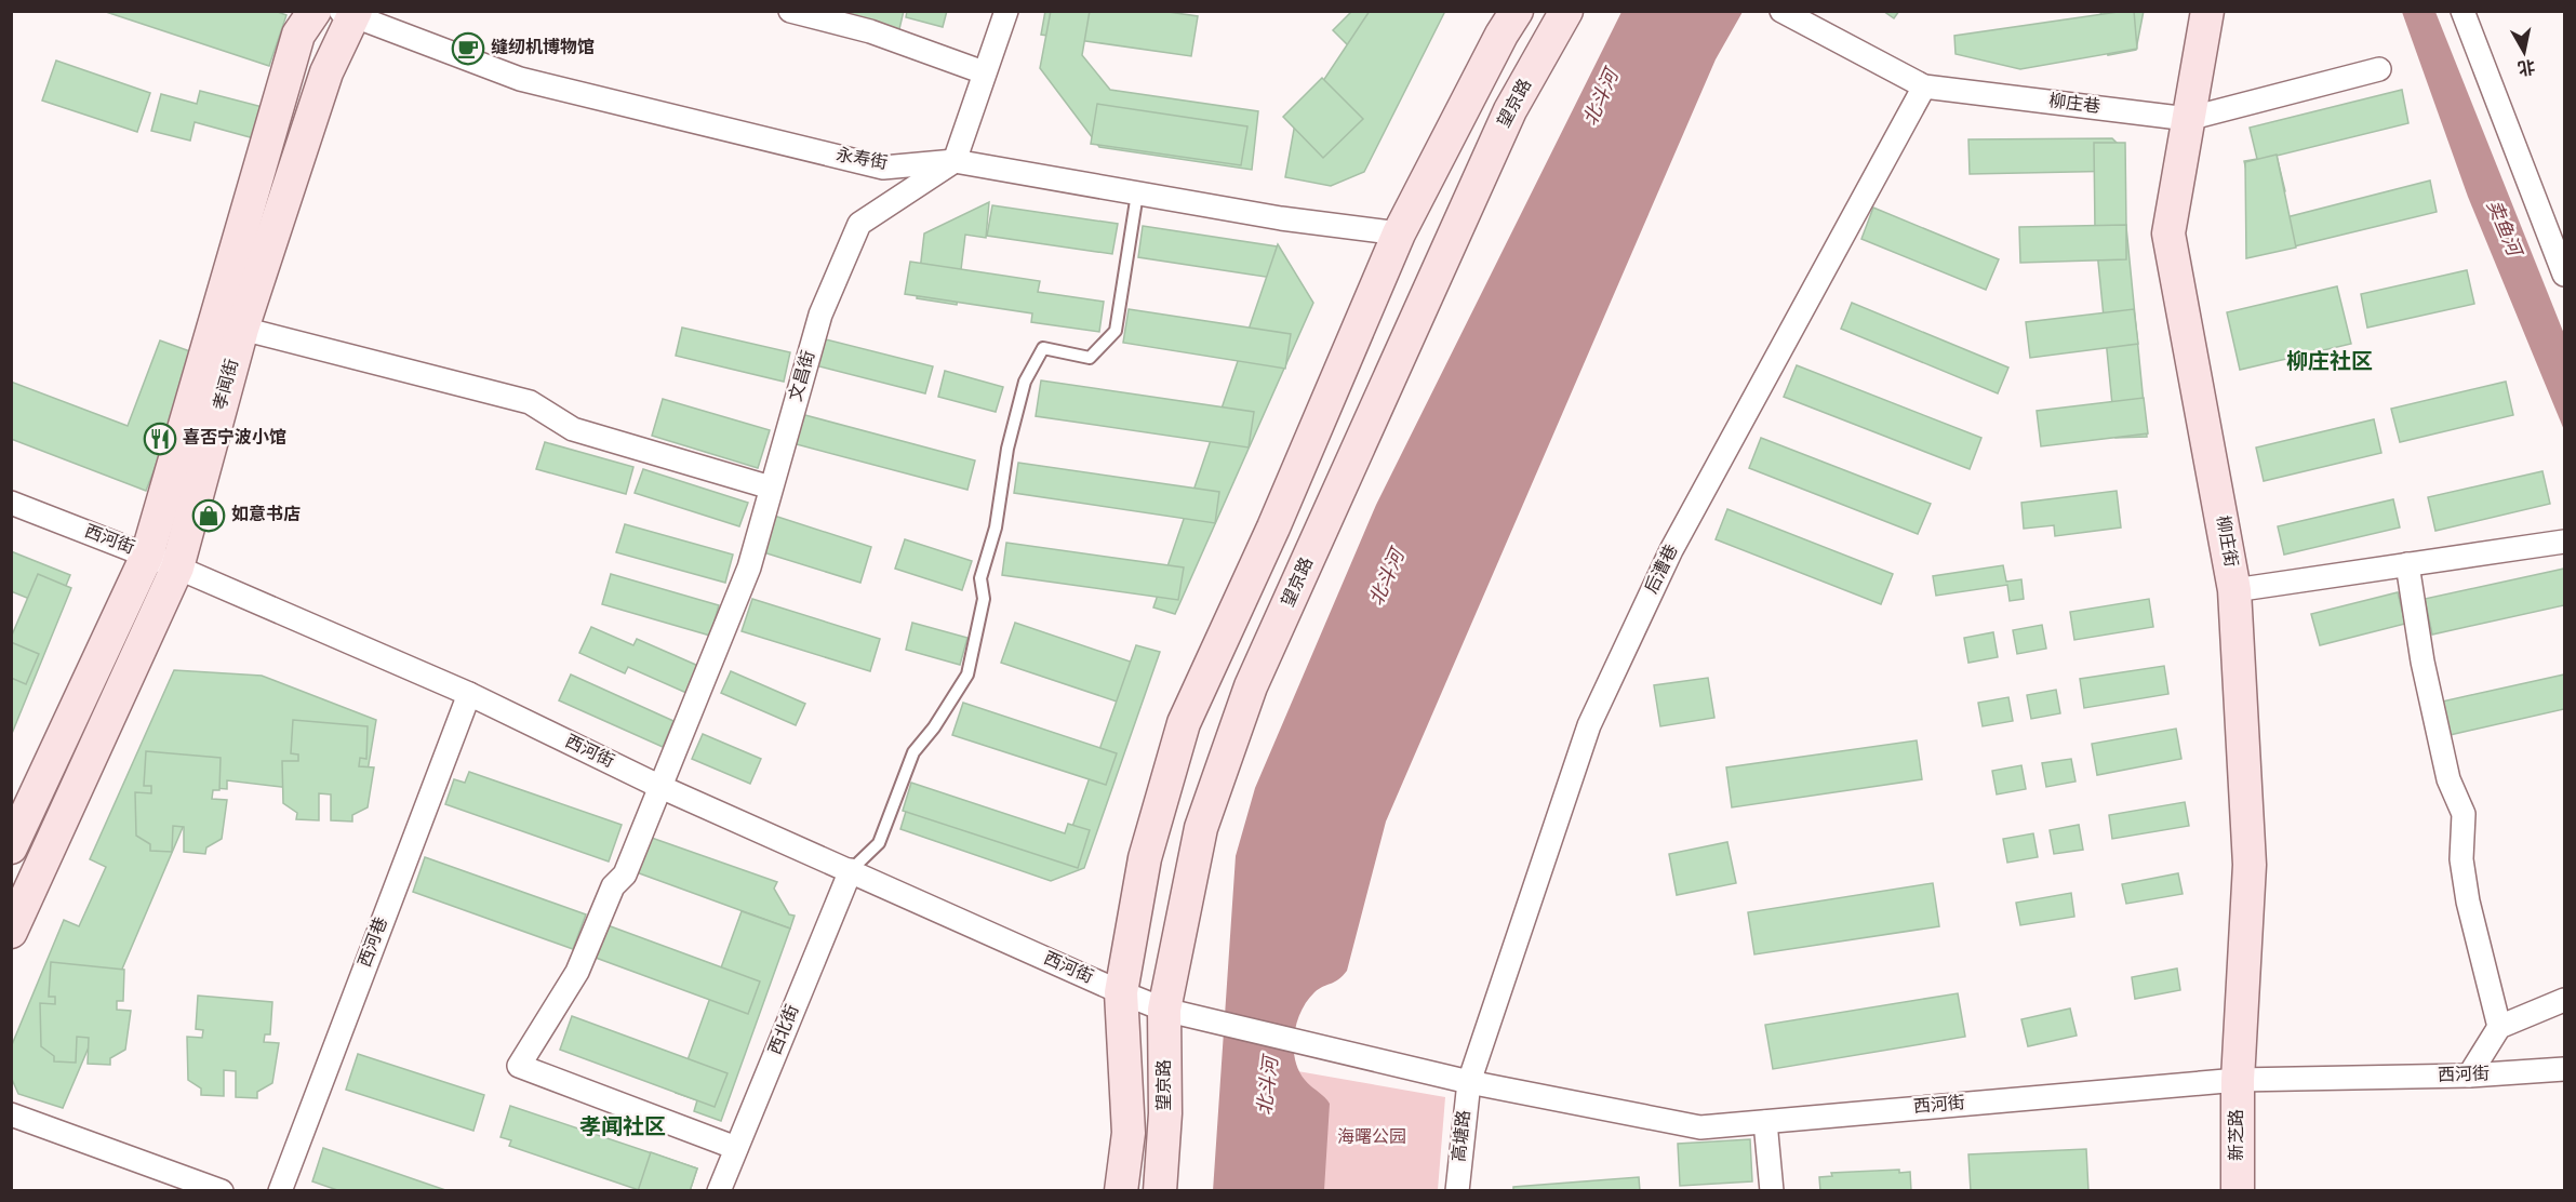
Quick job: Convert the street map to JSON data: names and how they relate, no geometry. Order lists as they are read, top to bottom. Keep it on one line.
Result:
{"streets":{"main road":["望京路","孝闻街","柳庄街","新芝路"],"street":["柳庄巷","永寿街","文昌街","西河街","后漕巷","西河巷","西北街","高塘路"]},"crossings":[["望京路","西河街"],["柳庄巷","柳庄街"],["柳庄巷","后漕巷"],["永寿街","文昌街"],["永寿街","孝闻街"],["文昌街","西河街"],["文昌街","西北街"],["孝闻街","西河街"],["西河街","柳庄街"],["西河街","后漕巷"],["西河街","西河巷"],["西河街","西北街"],["西河街","新芝路"],["西河街","高塘路"],["柳庄街","新芝路"],["后漕巷","高塘路"]],"districts":["柳庄社区","孝闻社区"],"water":["北斗河","卖鱼河"],"parks":["海曙公园"],"places":{"cafe":["缝纫机博物馆"],"restaurant":["喜否宁波小馆"],"shop":["如意书店"]},"north":"bottom"}
